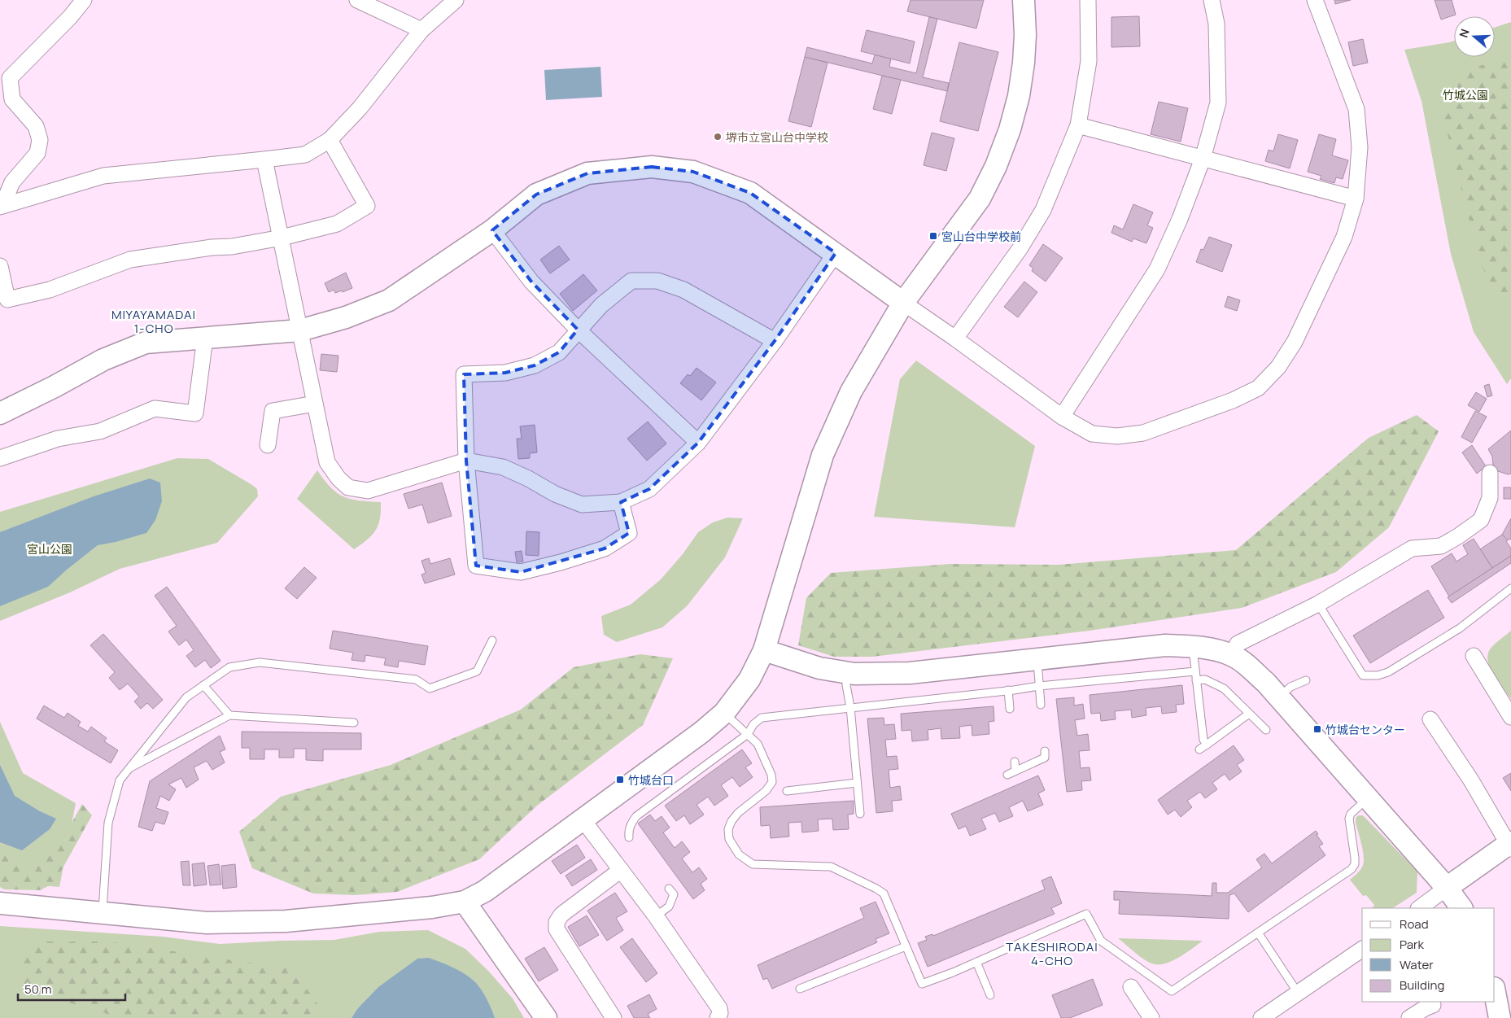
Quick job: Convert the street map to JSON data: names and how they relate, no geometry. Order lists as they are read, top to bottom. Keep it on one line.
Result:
{"districts":["MIYAYAMADAI 1-CHO","TAKESHIRODAI 4-CHO"],"parks":["竹城公園","宮山公園"],"places":{"other":["堺市立宮山台中学校"],"transit":["宮山台中学校前","竹城台センター","竹城台口"]},"legend":["Road","Park","Water","Building"],"scale_bar":"50 m","north":"left"}
